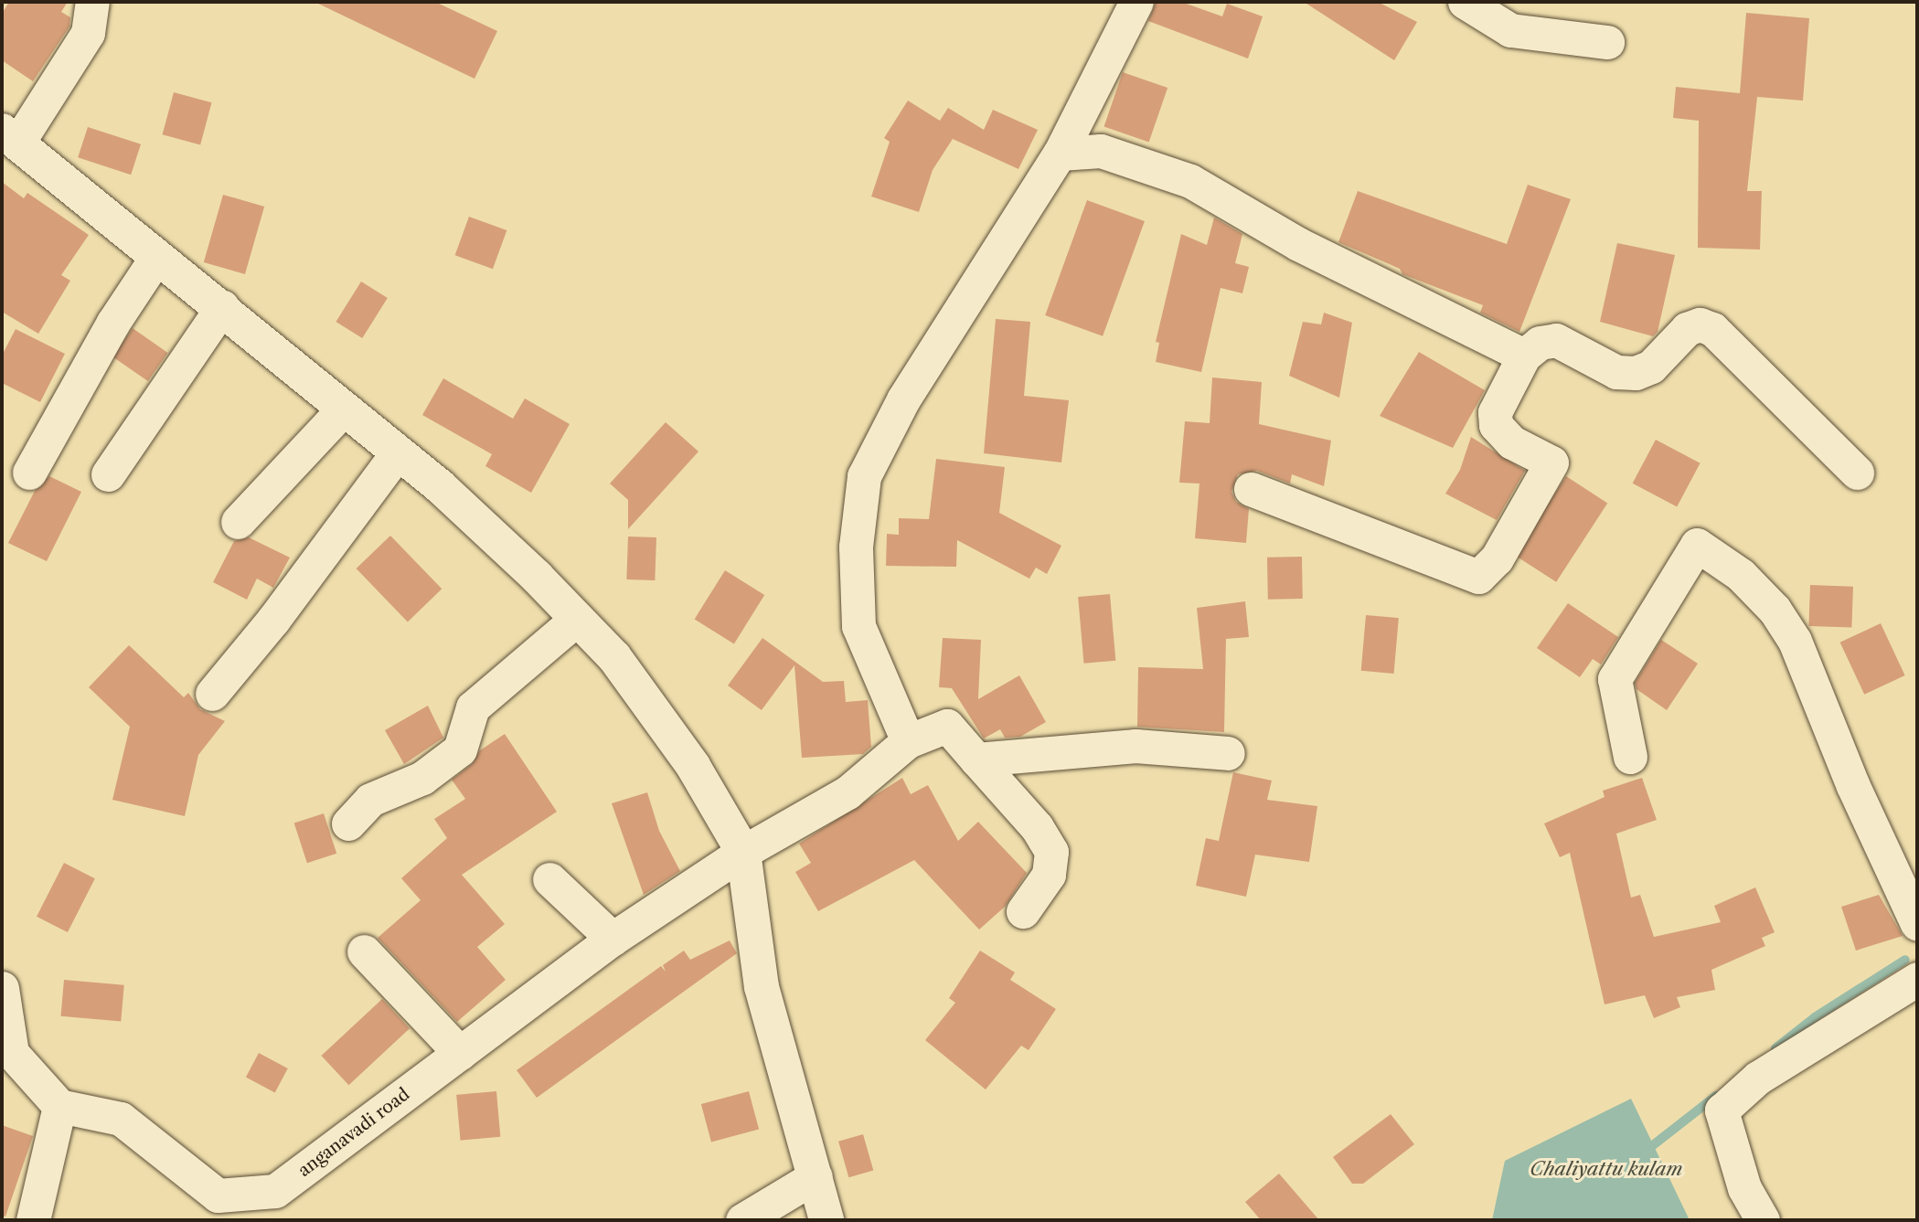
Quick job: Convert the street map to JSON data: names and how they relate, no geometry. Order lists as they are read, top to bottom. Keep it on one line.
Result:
{"streets":{"street":["anganavadi road"]},"water":["Chaliyattu kulam"]}
